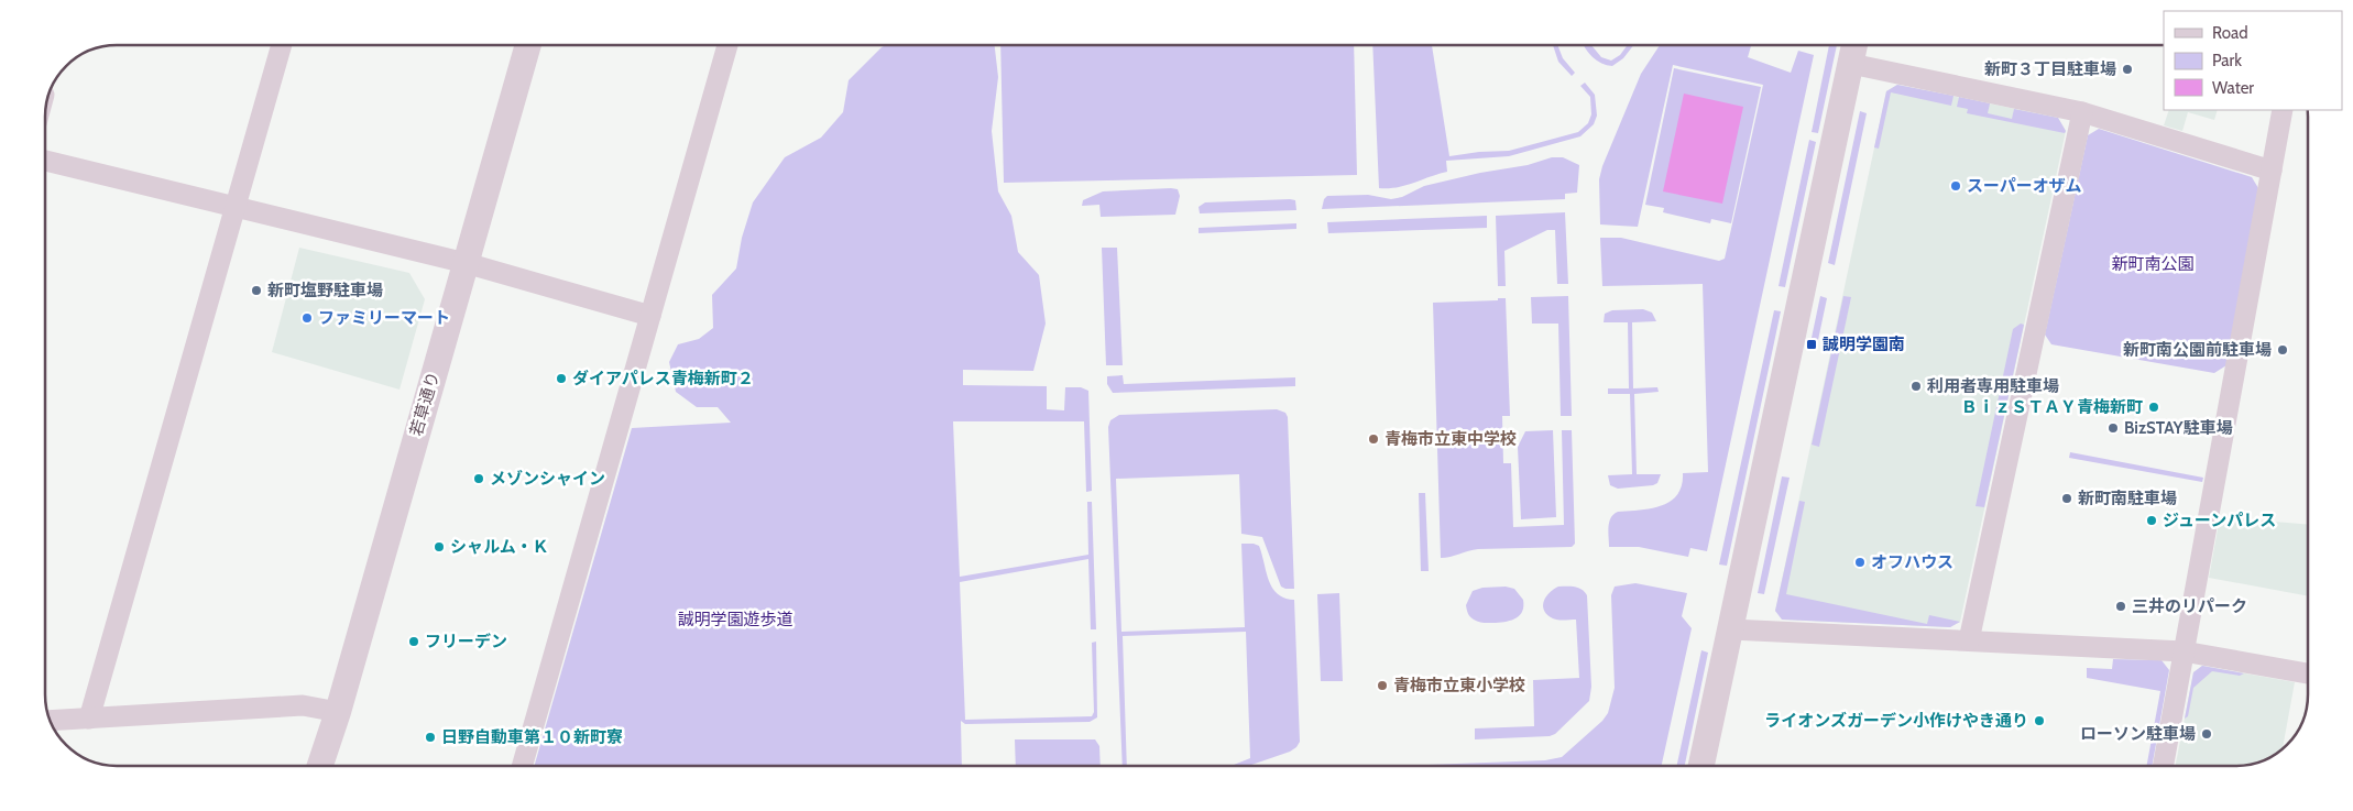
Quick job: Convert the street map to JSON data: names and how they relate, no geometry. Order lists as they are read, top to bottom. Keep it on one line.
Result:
{"streets":{"street":["若草通り"]},"parks":["新町南公園","誠明学園遊歩道"],"places":{"other":["新町３丁目駐車場","スーパーオザム","新町塩野駐車場","ファミリーマート","新町南公園前駐車場","ダイアパレス青梅新町２","利用者専用駐車場","ＢｉｚＳＴＡＹ青梅新町","BizSTAY駐車場","青梅市立東中学校","メゾンシャイン","新町南駐車場","ジューンパレス","シャルム・Ｋ","オフハウス","三井のリパーク","フリーデン","青梅市立東小学校","ライオンズガーデン小作けやき通り","ローソン駐車場","日野自動車第１０新町寮"],"transit":["誠明学園南"]},"legend":["Road","Park","Water"]}
